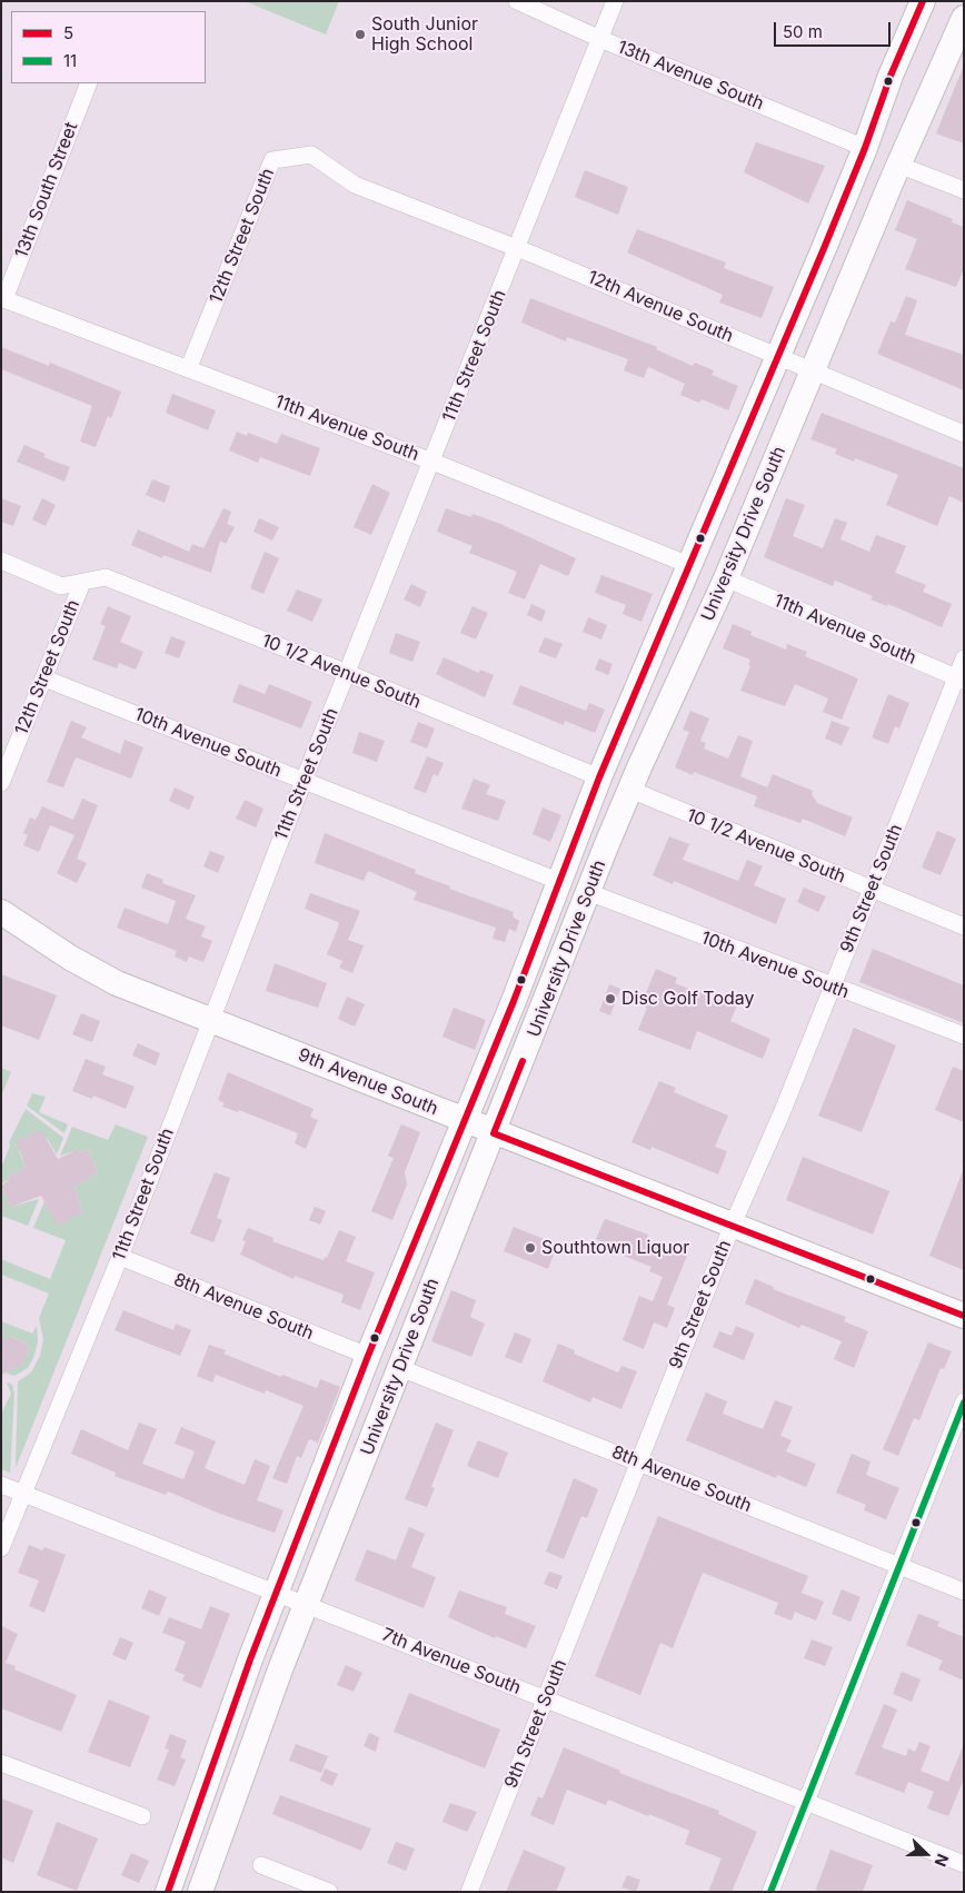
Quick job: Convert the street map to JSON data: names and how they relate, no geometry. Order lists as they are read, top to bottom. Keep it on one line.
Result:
{"streets":{"main road":["University Drive South","9th Avenue South"],"street":["13th Avenue South","13th South Street","12th Street South","12th Avenue South","11th Street South","11th Avenue South","10 1/2 Avenue South","10th Avenue South","9th Street South","8th Avenue South","7th Avenue South"]},"crossings":[["13th Avenue South","11th Street South"],["13th Avenue South","University Drive South"],["13th South Street","11th Avenue South"],["12th Street South","12th Avenue South"],["12th Street South","11th Avenue South"],["12th Street South","10 1/2 Avenue South"],["12th Street South","10th Avenue South"],["12th Avenue South","11th Street South"],["12th Avenue South","University Drive South"],["11th Street South","11th Avenue South"],["11th Street South","10 1/2 Avenue South"],["11th Street South","10th Avenue South"],["11th Street South","9th Avenue South"],["11th Street South","8th Avenue South"],["11th Street South","7th Avenue South"],["11th Avenue South","University Drive South"],["11th Avenue South","9th Street South"],["University Drive South","10 1/2 Avenue South"],["University Drive South","10th Avenue South"],["University Drive South","9th Avenue South"],["University Drive South","8th Avenue South"],["University Drive South","7th Avenue South"],["10 1/2 Avenue South","9th Street South"],["10th Avenue South","9th Street South"],["9th Street South","9th Avenue South"],["9th Street South","8th Avenue South"],["9th Street South","7th Avenue South"]],"places":["South Junior High School","Disc Golf Today","Southtown Liquor"],"lines":["transit line 5","transit line 11"],"legend":["5","11"],"scale_bar":"50 m","north":"right"}
